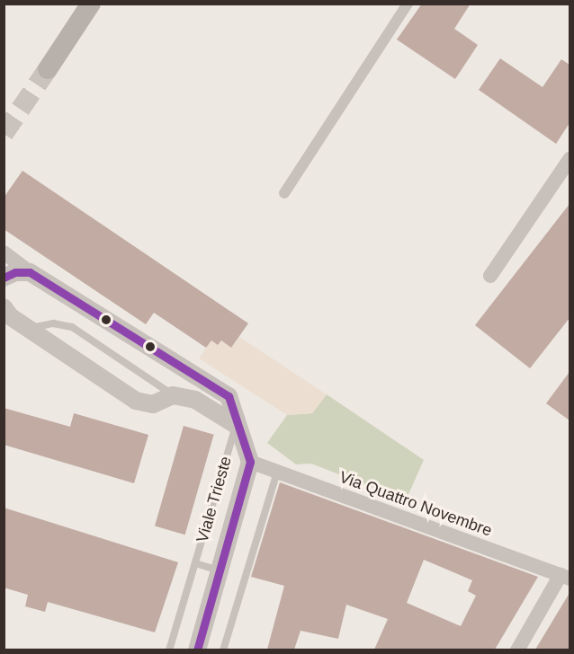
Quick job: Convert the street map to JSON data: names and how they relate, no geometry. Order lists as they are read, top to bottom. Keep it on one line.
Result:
{"streets":{"street":["Viale Trieste","Via Quattro Novembre"]},"crossings":[["Viale Trieste","Via Quattro Novembre"]]}
